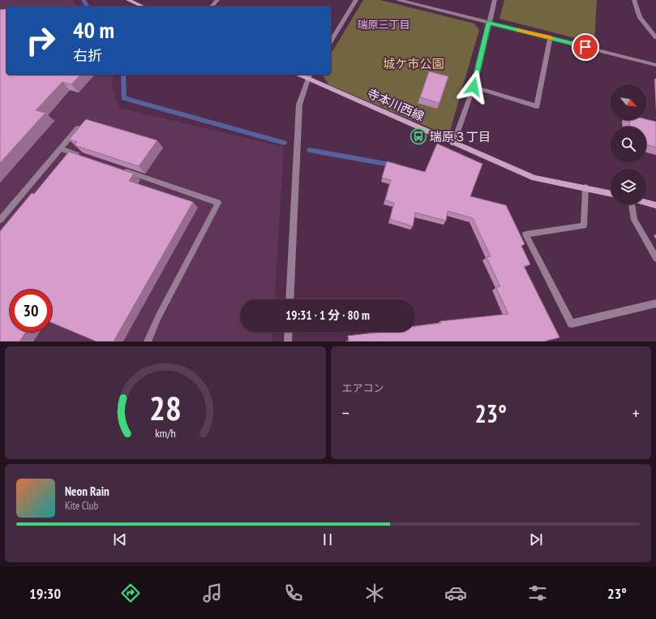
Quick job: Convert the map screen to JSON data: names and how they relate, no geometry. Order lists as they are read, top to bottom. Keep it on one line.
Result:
{"streets":{"main road":["寺本川西線"]},"districts":["瑞原三丁目"],"parks":["城ケ市公園"],"places":{"bus stop":["瑞原３丁目"]},"north":"bottom right","page":{"turn":["40 m","右折"],"limit":"30","trip":"19:31 · 1 分 · 80 m","tile":"エアコン","heat":["−","23°","+"],"song":["Neon Rain","Kite Club"],"tabs":["19:30","23°"],"gauge":["28","km/h"]}}
